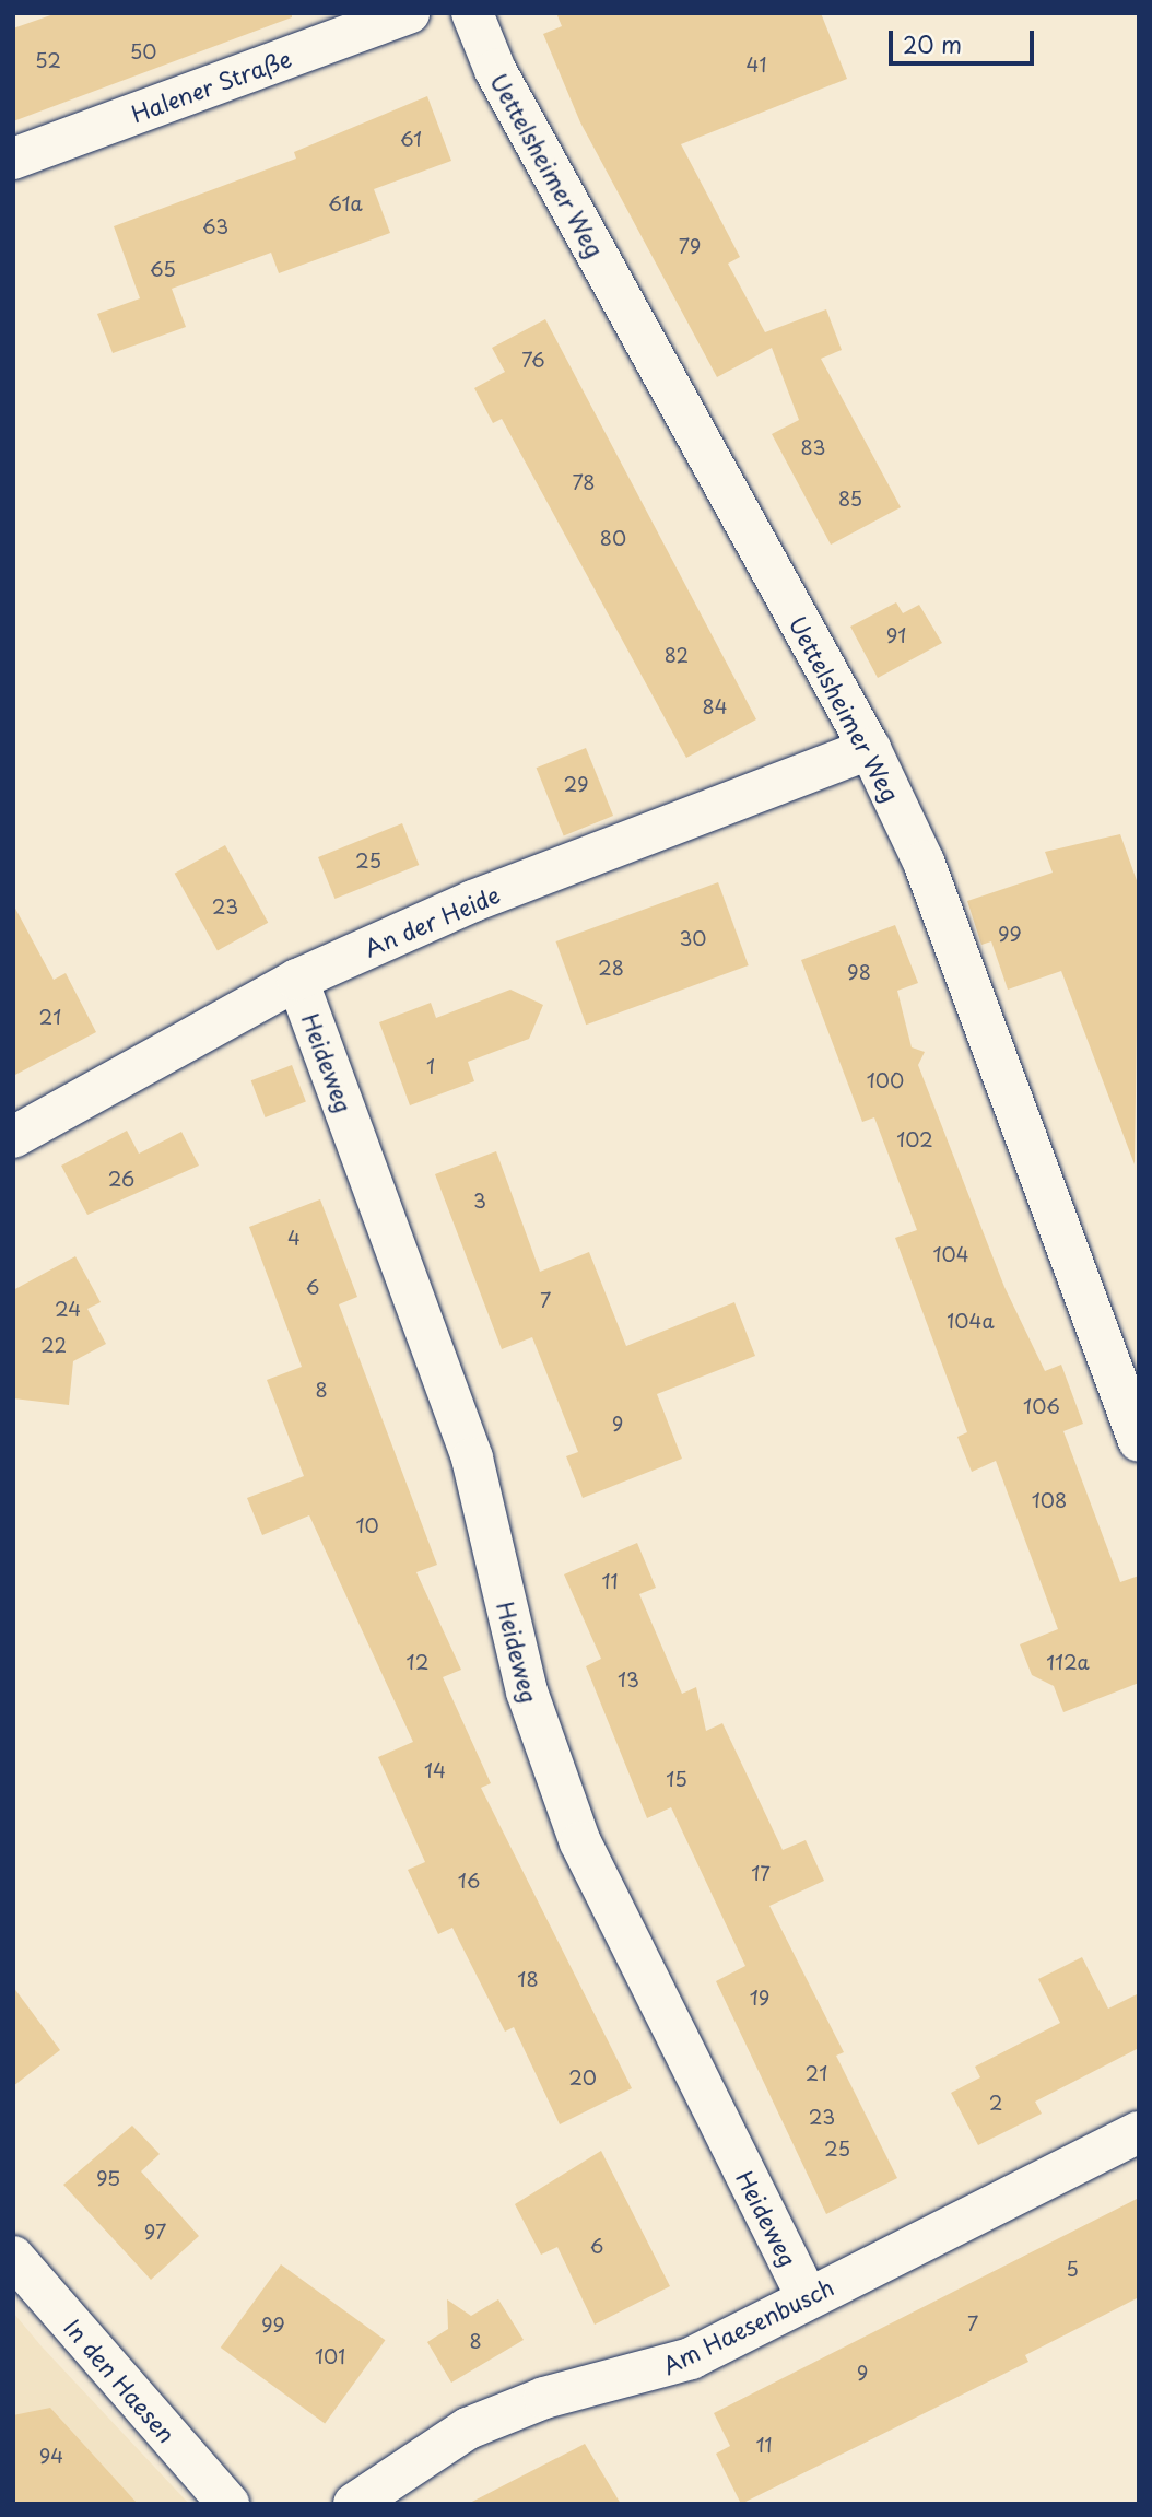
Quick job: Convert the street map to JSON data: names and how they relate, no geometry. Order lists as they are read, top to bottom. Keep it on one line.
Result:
{"streets":{"street":["Halener Straße","Uettelsheimer Weg","An der Heide","Heideweg","Am Haesenbusch","In den Haesen"]},"crossings":[["Uettelsheimer Weg","An der Heide"],["An der Heide","Heideweg"],["Heideweg","Am Haesenbusch"]],"house_numbers":["50","52","41","61","61a","63","79","65","76","83","78","85","80","91","82","84","29","25","23","99","30","28","98","21","1","100","102","26","3","4","104","6","7","24","104a","22","8","106","9","108","10","11","12","112a","13","14","15","17","16","18","19","21","20","2","23","25","95","97","6","5","7","99","8","101","9","11","94"],"scale_bar":"20 m"}
